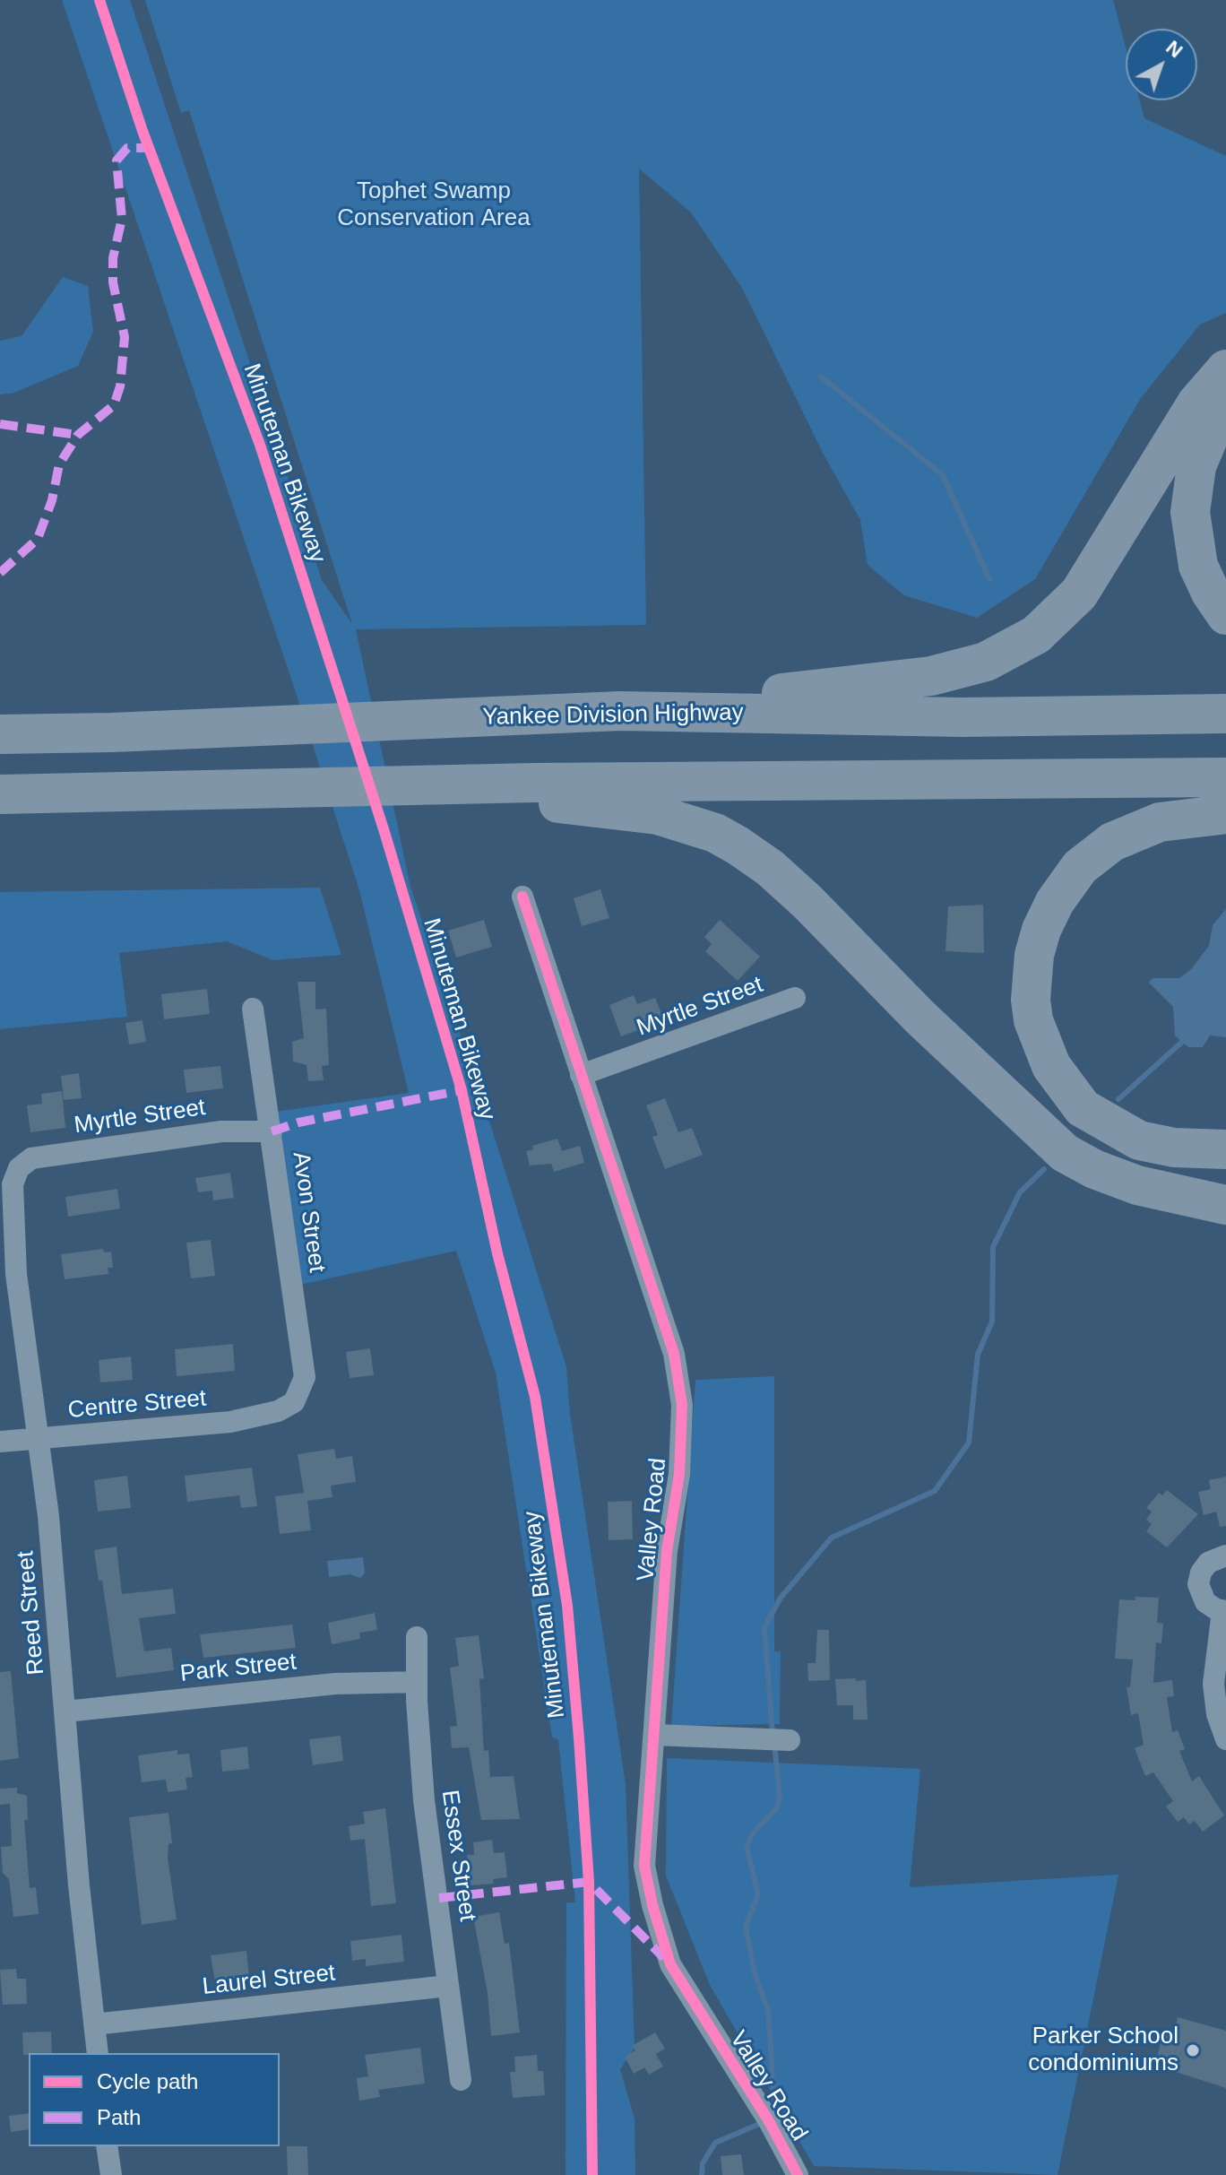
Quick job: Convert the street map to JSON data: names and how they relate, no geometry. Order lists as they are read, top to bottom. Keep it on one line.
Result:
{"streets":{"highway":["Yankee Division Highway"],"street":["Myrtle Street","Avon Street","Centre Street","Valley Road","Reed Street","Park Street","Essex Street","Laurel Street"],"cycle path":["Minuteman Bikeway"]},"crossings":[["Myrtle Street","Avon Street"],["Myrtle Street","Valley Road"],["Myrtle Street","Reed Street"],["Avon Street","Centre Street"],["Centre Street","Reed Street"],["Reed Street","Park Street"],["Reed Street","Laurel Street"],["Park Street","Essex Street"],["Essex Street","Laurel Street"]],"parks":["Tophet Swamp Conservation Area"],"places":["Parker School condominiums"],"legend":["Cycle path","Path"],"north":"top right"}
